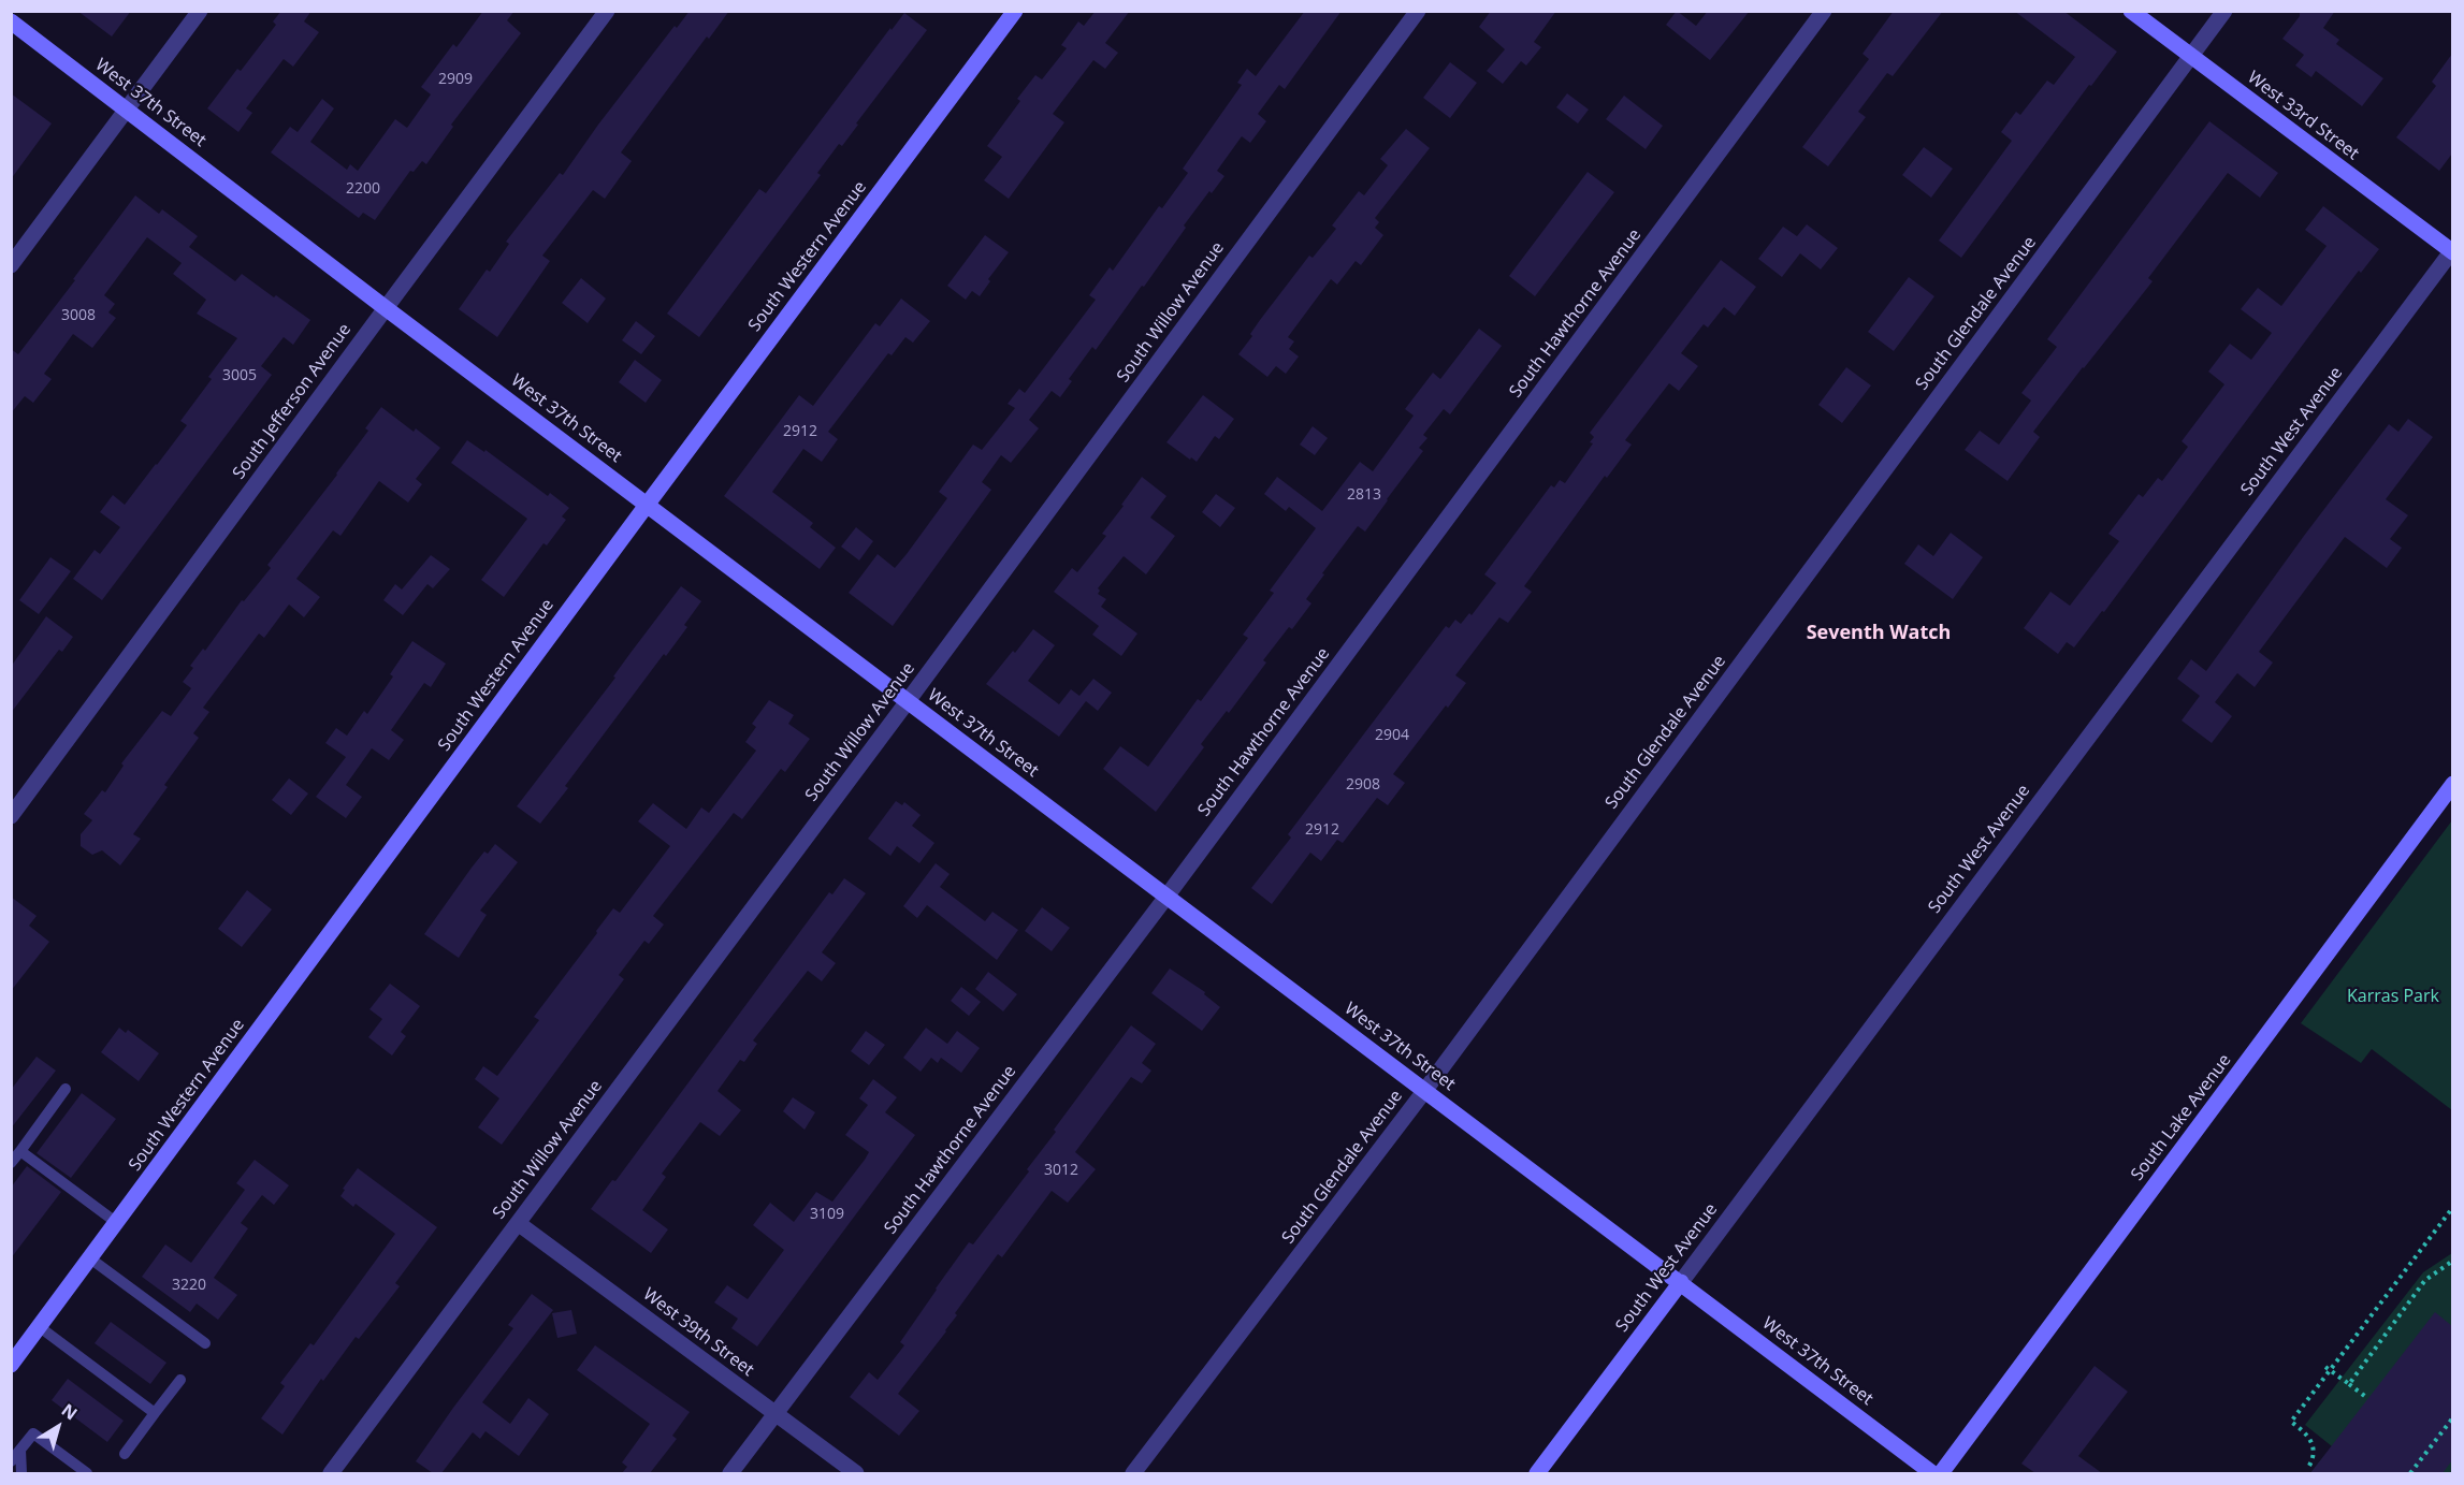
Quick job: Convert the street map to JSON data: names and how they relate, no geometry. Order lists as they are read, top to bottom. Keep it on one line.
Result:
{"streets":{"street":["West 37th Street","West 33rd Street","South Western Avenue","South Willow Avenue","South Hawthorne Avenue","South Glendale Avenue","South Jefferson Avenue","South West Avenue","South Lake Avenue","West 39th Street"]},"crossings":[["West 37th Street","South Western Avenue"],["West 37th Street","South Willow Avenue"],["West 37th Street","South Hawthorne Avenue"],["West 37th Street","South Glendale Avenue"],["West 37th Street","South Jefferson Avenue"],["West 37th Street","South West Avenue"],["West 33rd Street","South Glendale Avenue"],["West 33rd Street","South West Avenue"],["South Willow Avenue","West 39th Street"],["South Hawthorne Avenue","West 39th Street"]],"districts":["Seventh Watch"],"parks":["Karras Park"],"house_numbers":["2909","2200","3008","3005","2912","2813","2904","2908","2912","3012","3109","3220"],"north":"top right"}
